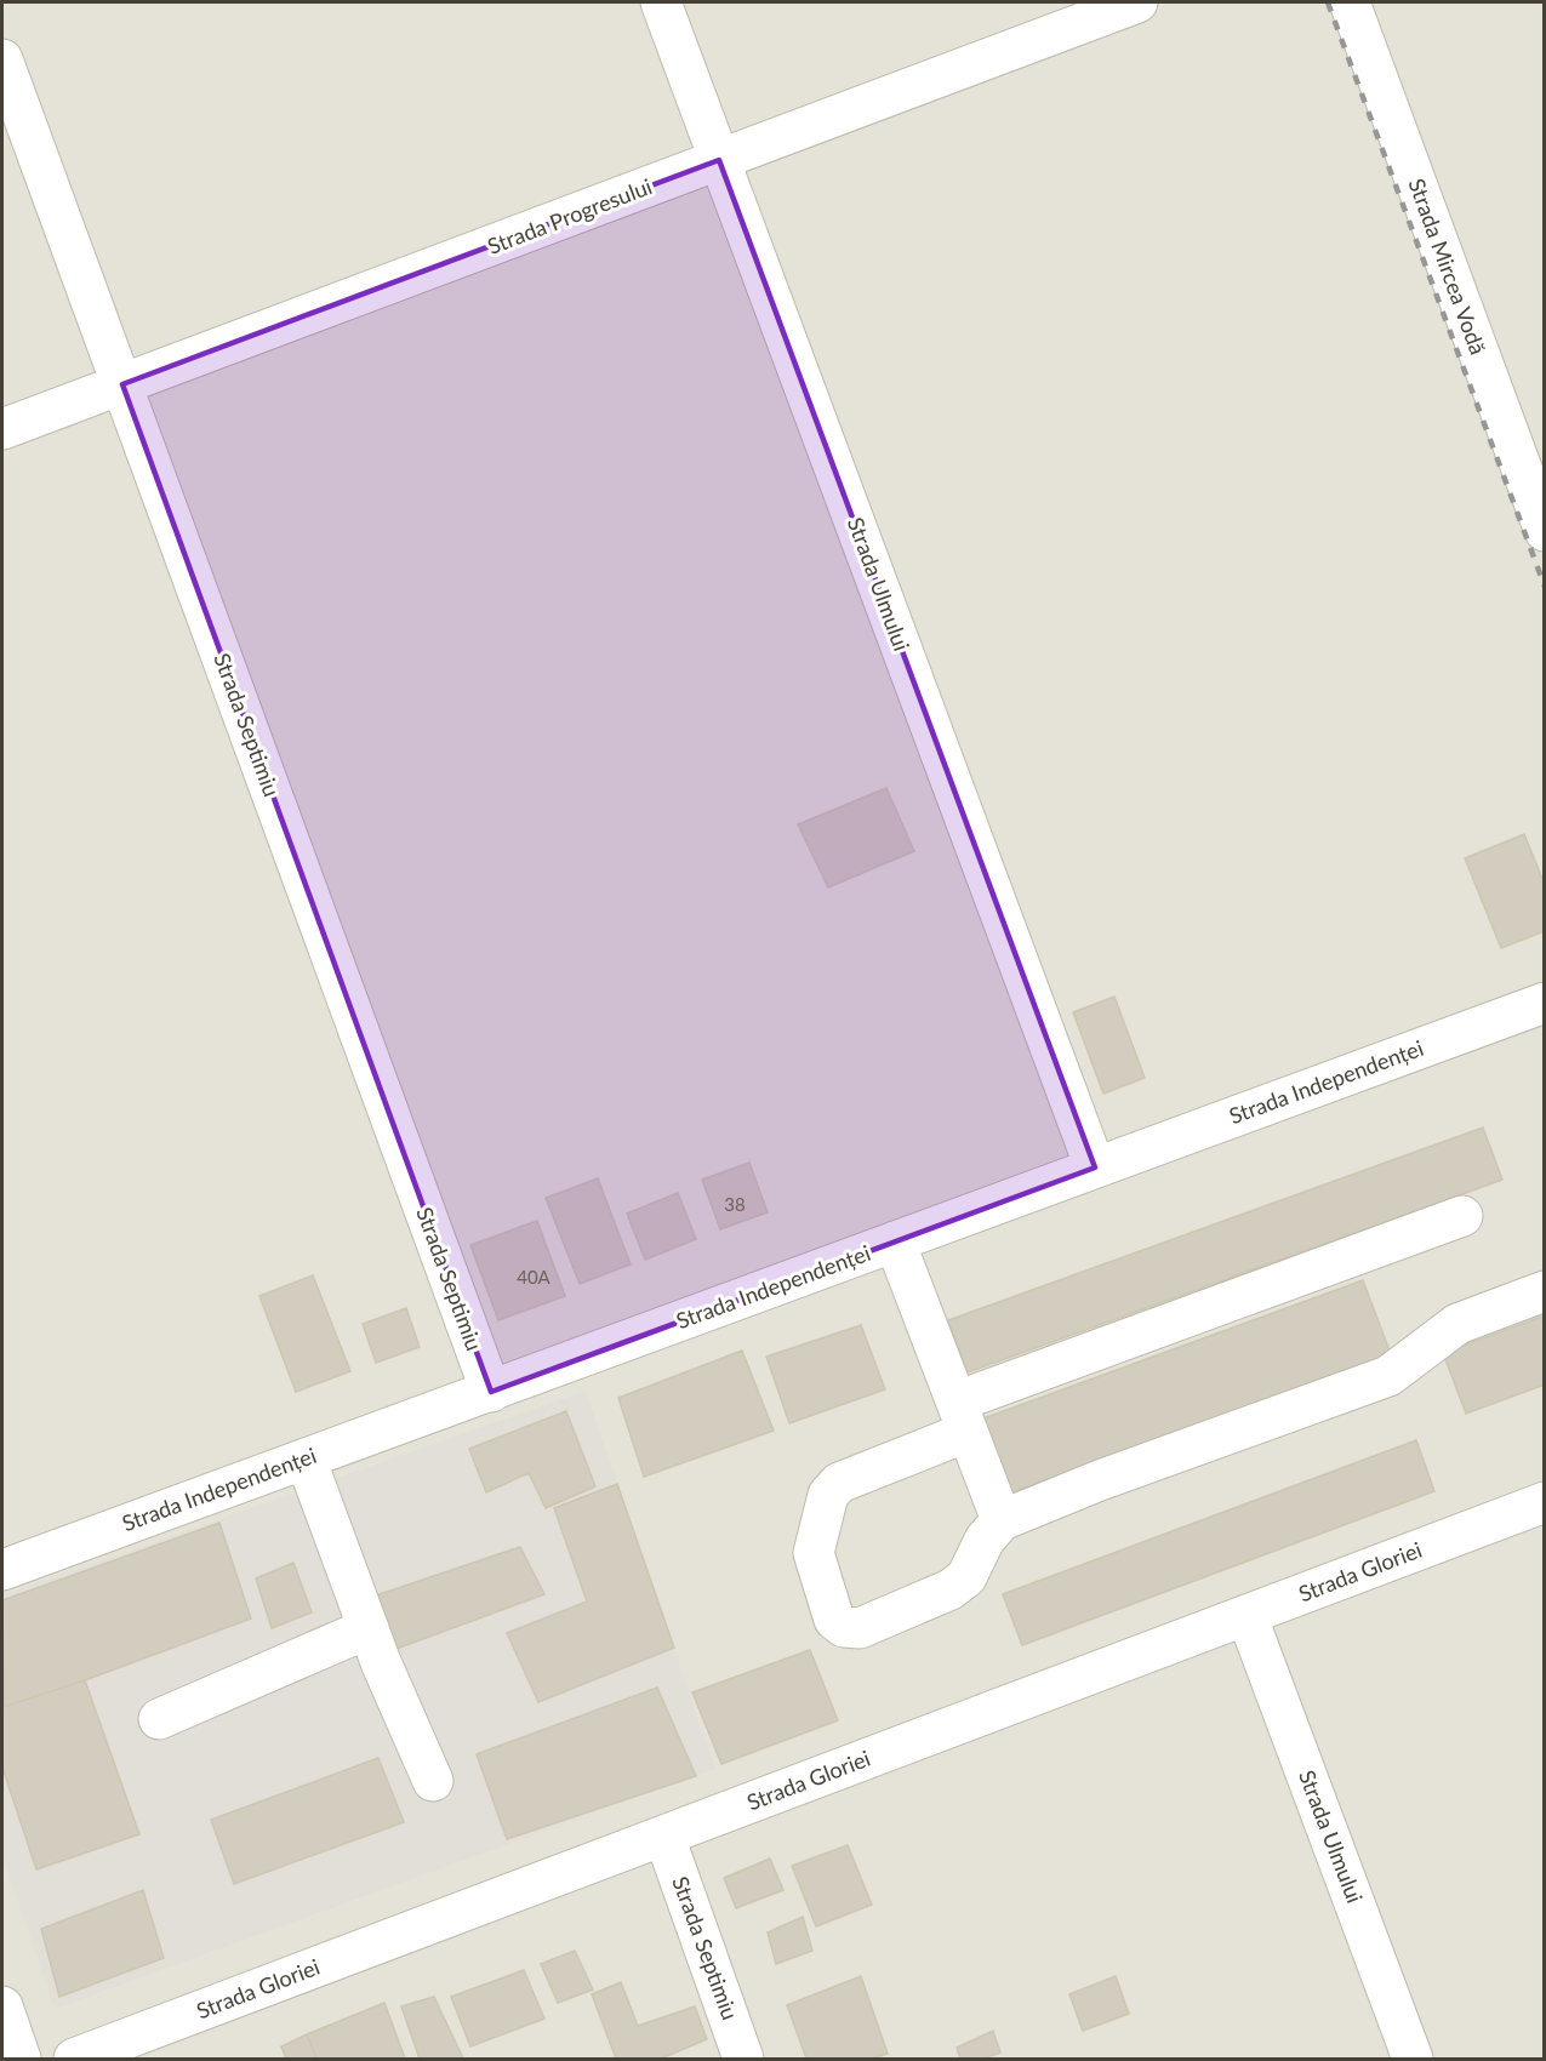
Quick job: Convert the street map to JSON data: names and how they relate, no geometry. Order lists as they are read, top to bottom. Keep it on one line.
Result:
{"streets":{"street":["Strada Progresului","Strada Mircea Vodă","Strada Ulmului","Strada Septimiu","Strada Independenței","Strada Gloriei"]},"crossings":[["Strada Progresului","Strada Ulmului"],["Strada Progresului","Strada Septimiu"],["Strada Ulmului","Strada Independenței"],["Strada Ulmului","Strada Gloriei"],["Strada Septimiu","Strada Independenței"],["Strada Septimiu","Strada Gloriei"]],"house_numbers":["38","40A"]}
